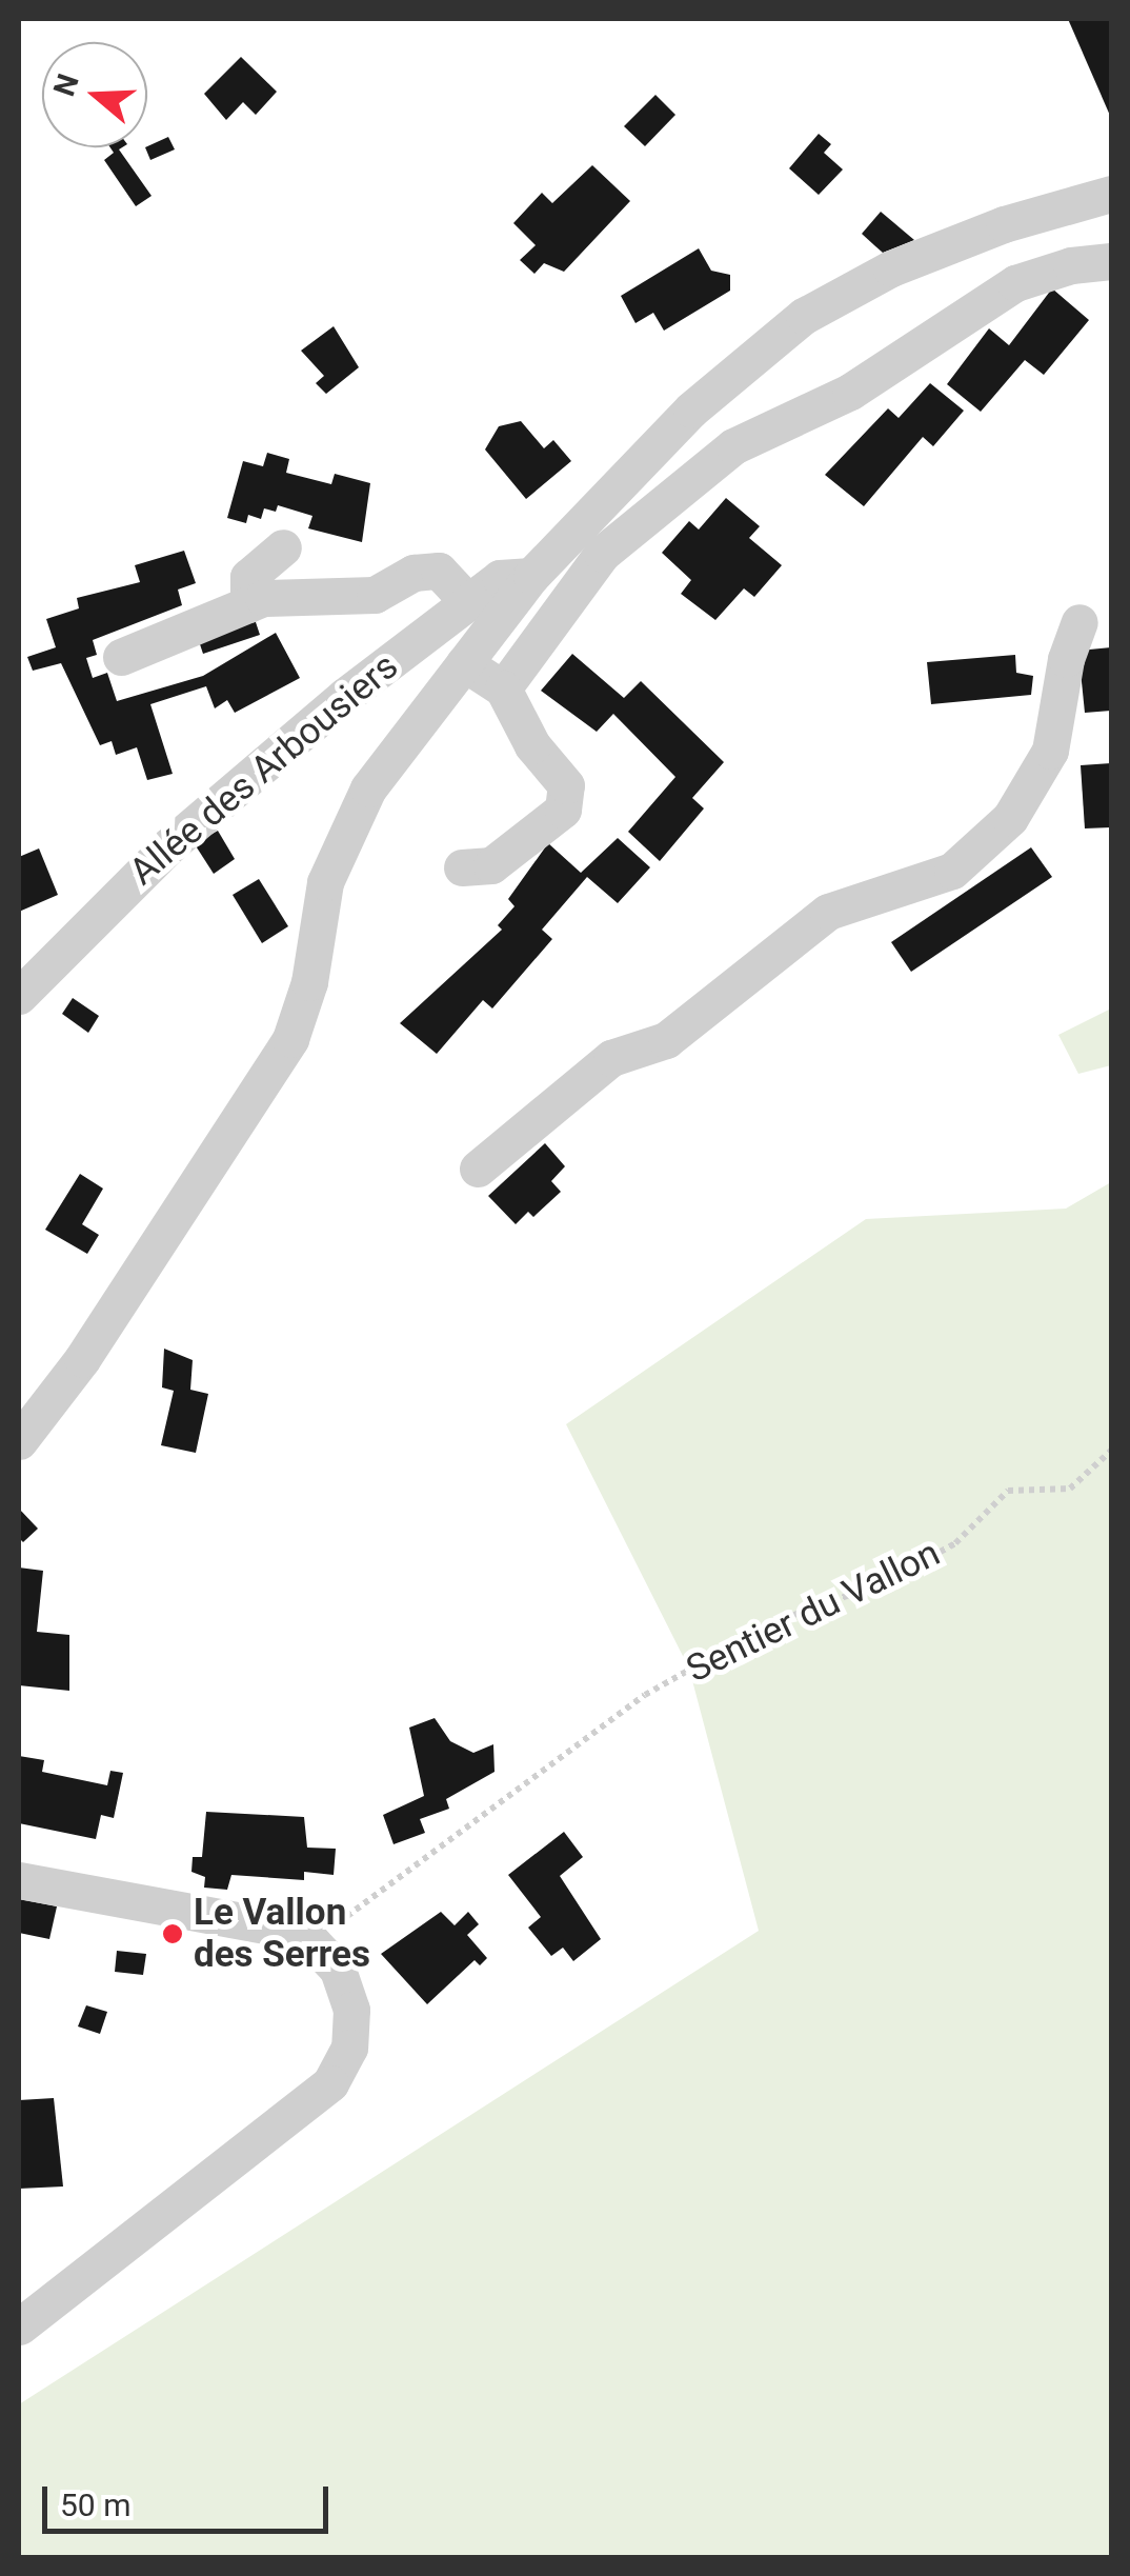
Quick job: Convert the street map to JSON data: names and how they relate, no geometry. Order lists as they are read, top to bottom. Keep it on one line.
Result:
{"streets":{"street":["Allée des Arbousiers"],"path":["Sentier du Vallon"]},"places":["Le Vallon des Serres"],"scale_bar":"50 m","north":"left"}
